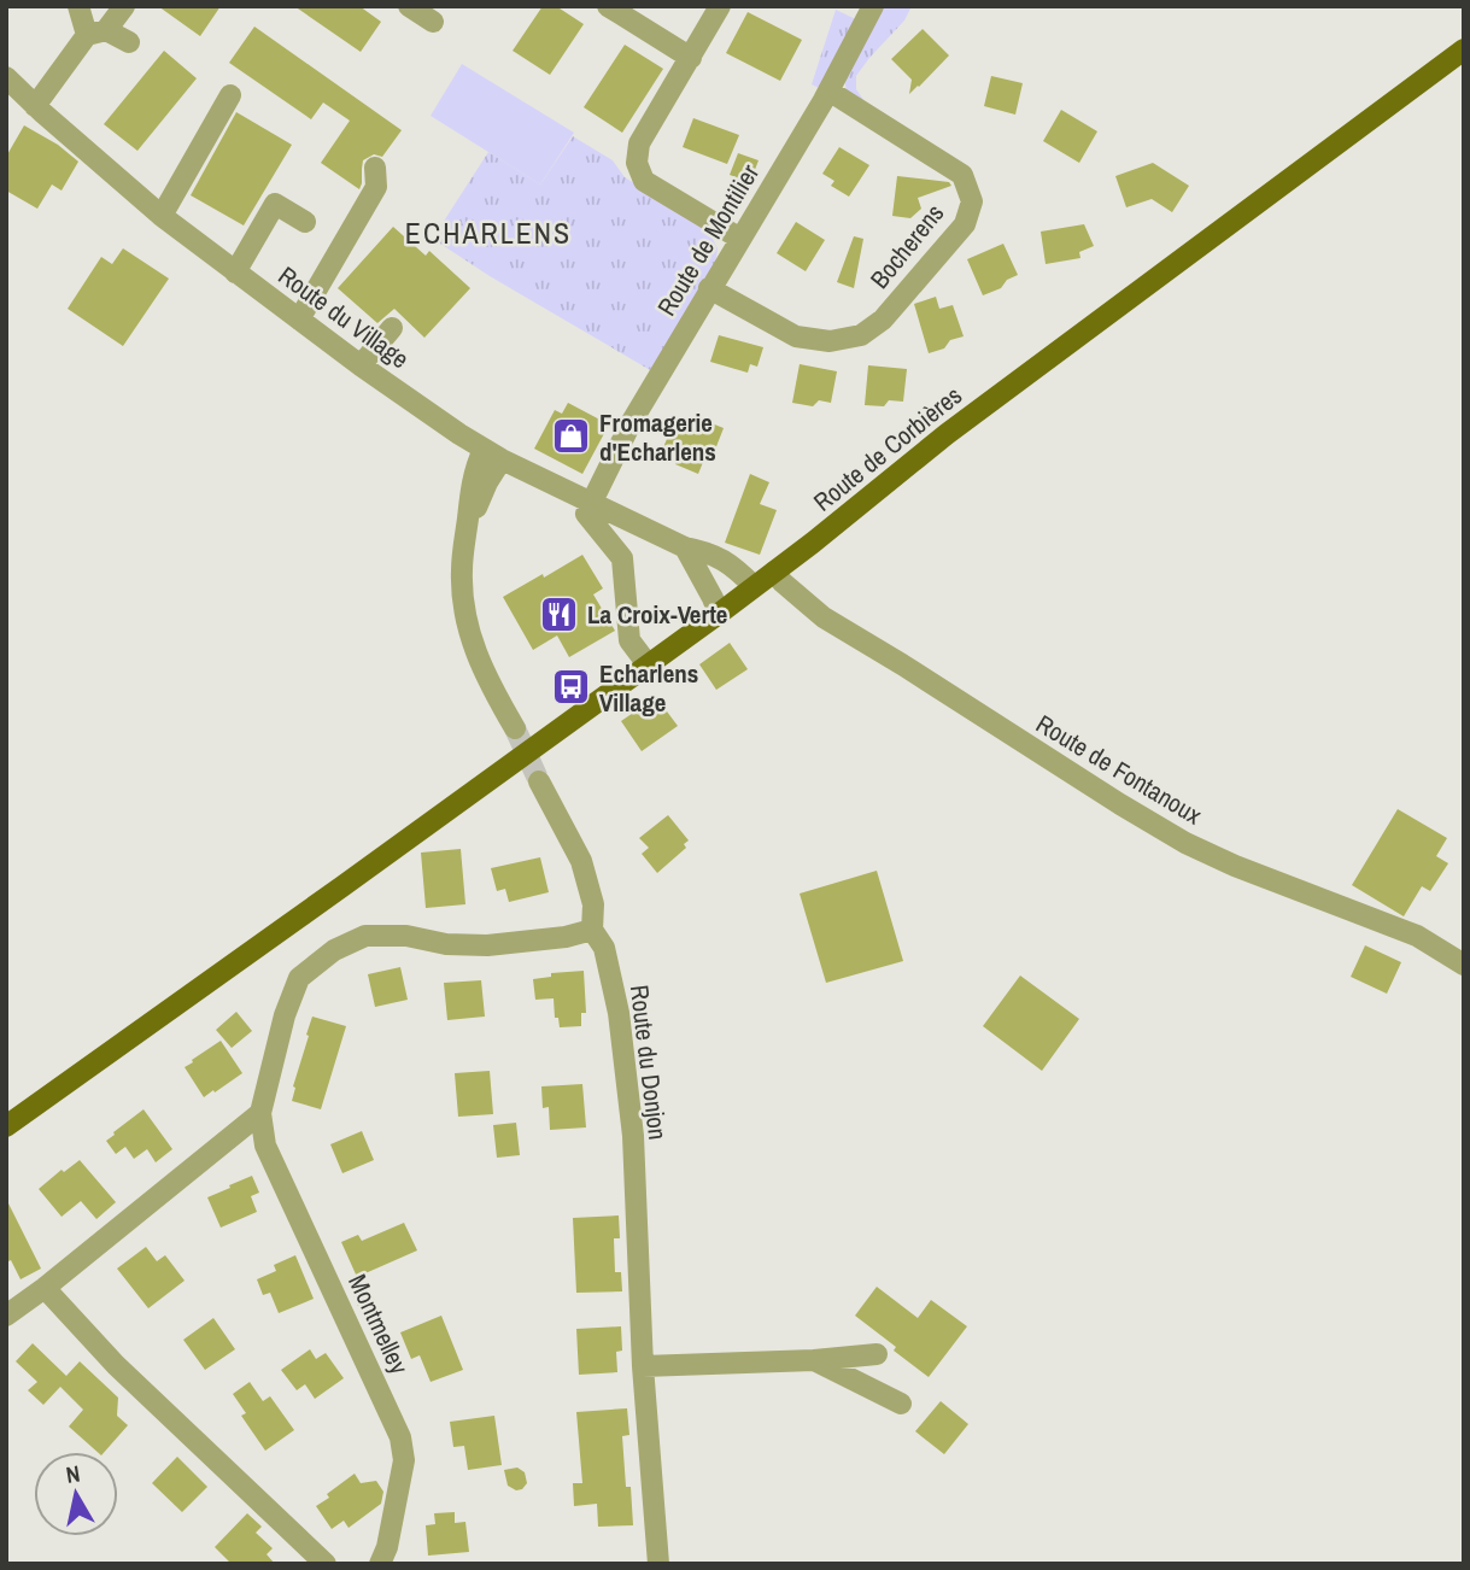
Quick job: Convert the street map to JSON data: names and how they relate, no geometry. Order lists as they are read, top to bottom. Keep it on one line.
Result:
{"streets":{"main road":["Route de Corbières"],"street":["Route de Montilier","Bocherens","Route du Village","Route de Fontanoux","Route du Donjon","Montmelley"]},"crossings":[["Route de Montilier","Bocherens"],["Route de Montilier","Route du Village"],["Route du Village","Route de Corbières"],["Route de Corbières","Route de Fontanoux"],["Route du Donjon","Montmelley"]],"districts":["ECHARLENS"],"places":{"shop":["Fromagerie d'Echarlens"],"restaurant":["La Croix-Verte"],"bus stop":["Echarlens Village"]},"north":"top"}
